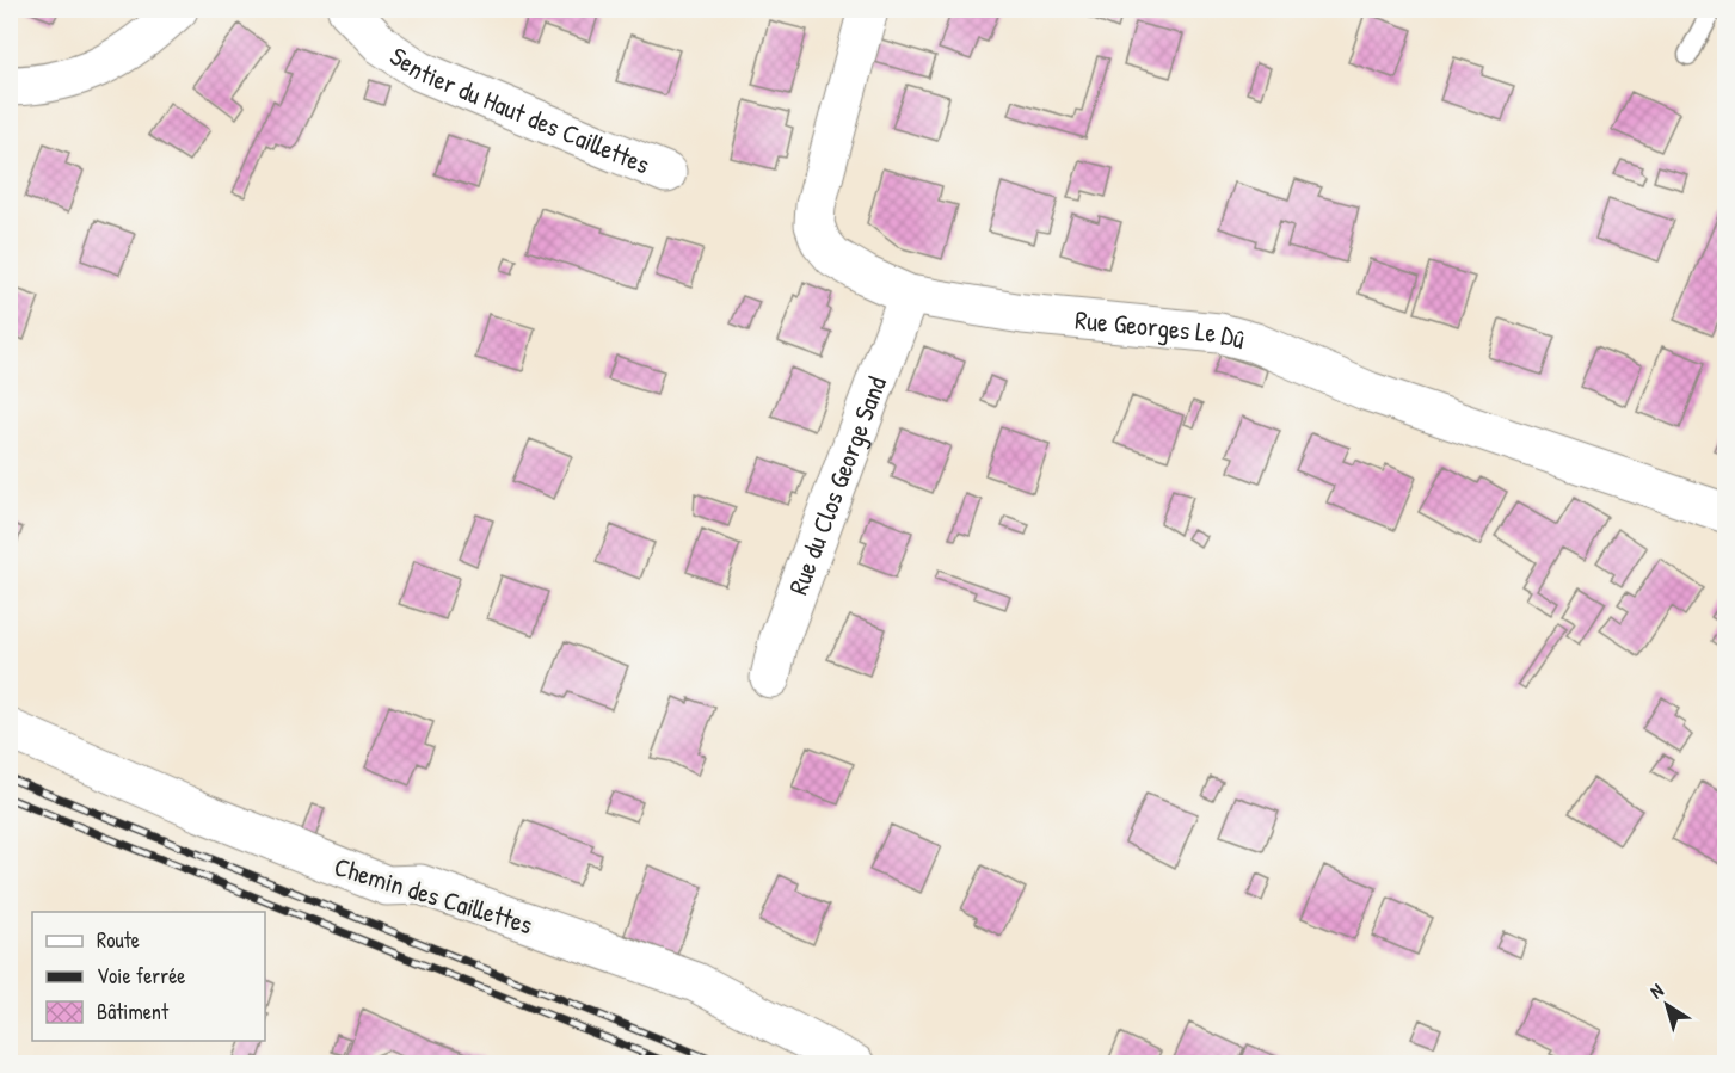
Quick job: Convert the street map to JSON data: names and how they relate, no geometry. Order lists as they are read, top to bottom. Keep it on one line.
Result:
{"streets":{"street":["Sentier du Haut des Caillettes","Rue Georges Le Dû","Rue du Clos George Sand","Chemin des Caillettes"]},"crossings":[["Rue Georges Le Dû","Rue du Clos George Sand"]],"legend":["Route","Voie ferrée","Bâtiment"],"north":"top left"}
